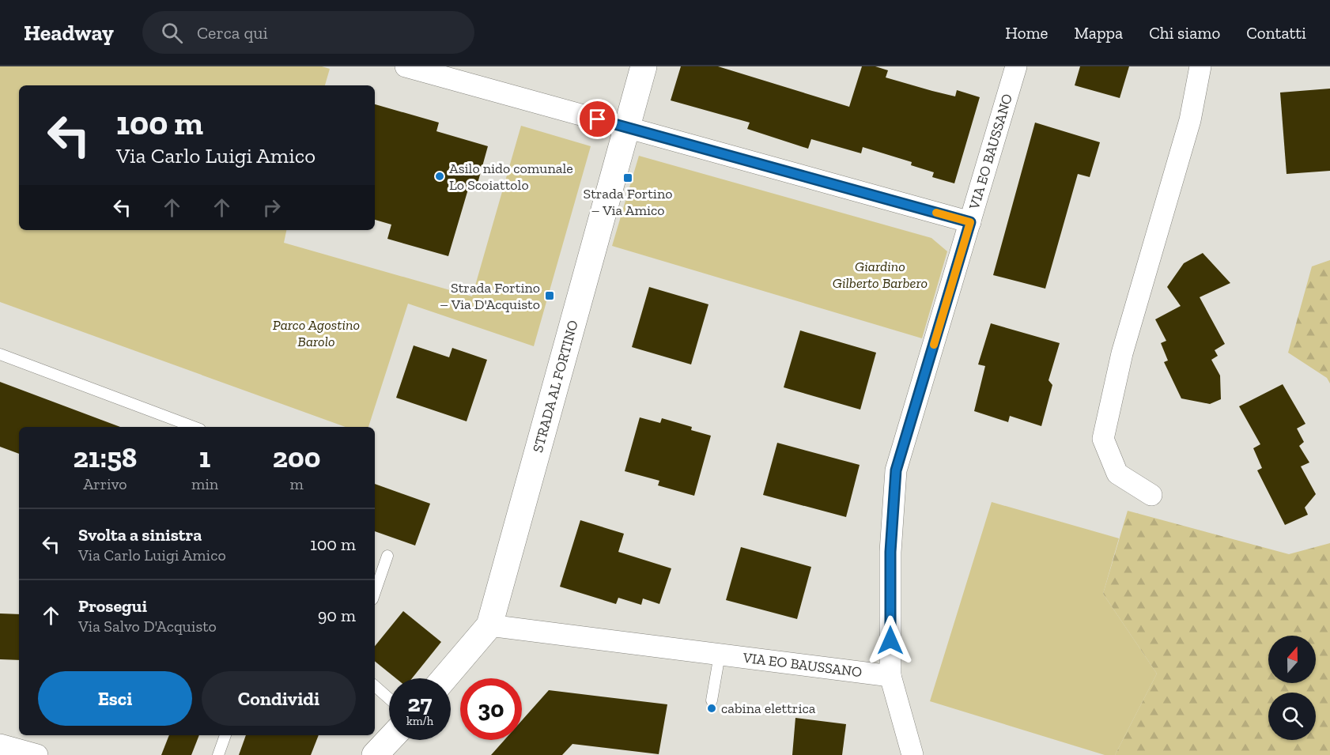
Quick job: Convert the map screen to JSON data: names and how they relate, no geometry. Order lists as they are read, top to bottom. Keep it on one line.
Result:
{"streets":{"street":["VIA EO BAUSSANO","STRADA AL FORTINO"]},"crossings":[["VIA EO BAUSSANO","STRADA AL FORTINO"]],"parks":["Giardino Gilberto Barbero","Parco Agostino Barolo"],"places":{"other":["Asilo nido comunale Lo Scoiattolo","cabina elettrica"],"transit":["Strada Fortino – Via Amico","Strada Fortino – Via D'Acquisto"]},"north":"top","page":{"header":"Headway","search":"Cerca qui","nav":["Home","Mappa","Chi siamo","Contatti"],"turn":["100 m","Via Carlo Luigi Amico"],"eta":["21:58","Arrivo","1","min","200","m"],"list":[{"name":"Svolta a sinistra","note":"Via Carlo Luigi Amico","value":"100 m"},{"name":"Prosegui","note":"Via Salvo D'Acquisto","value":"90 m"}],"buttons":["Esci","Condividi"],"speed":"27 km/h","limit":"30"}}
